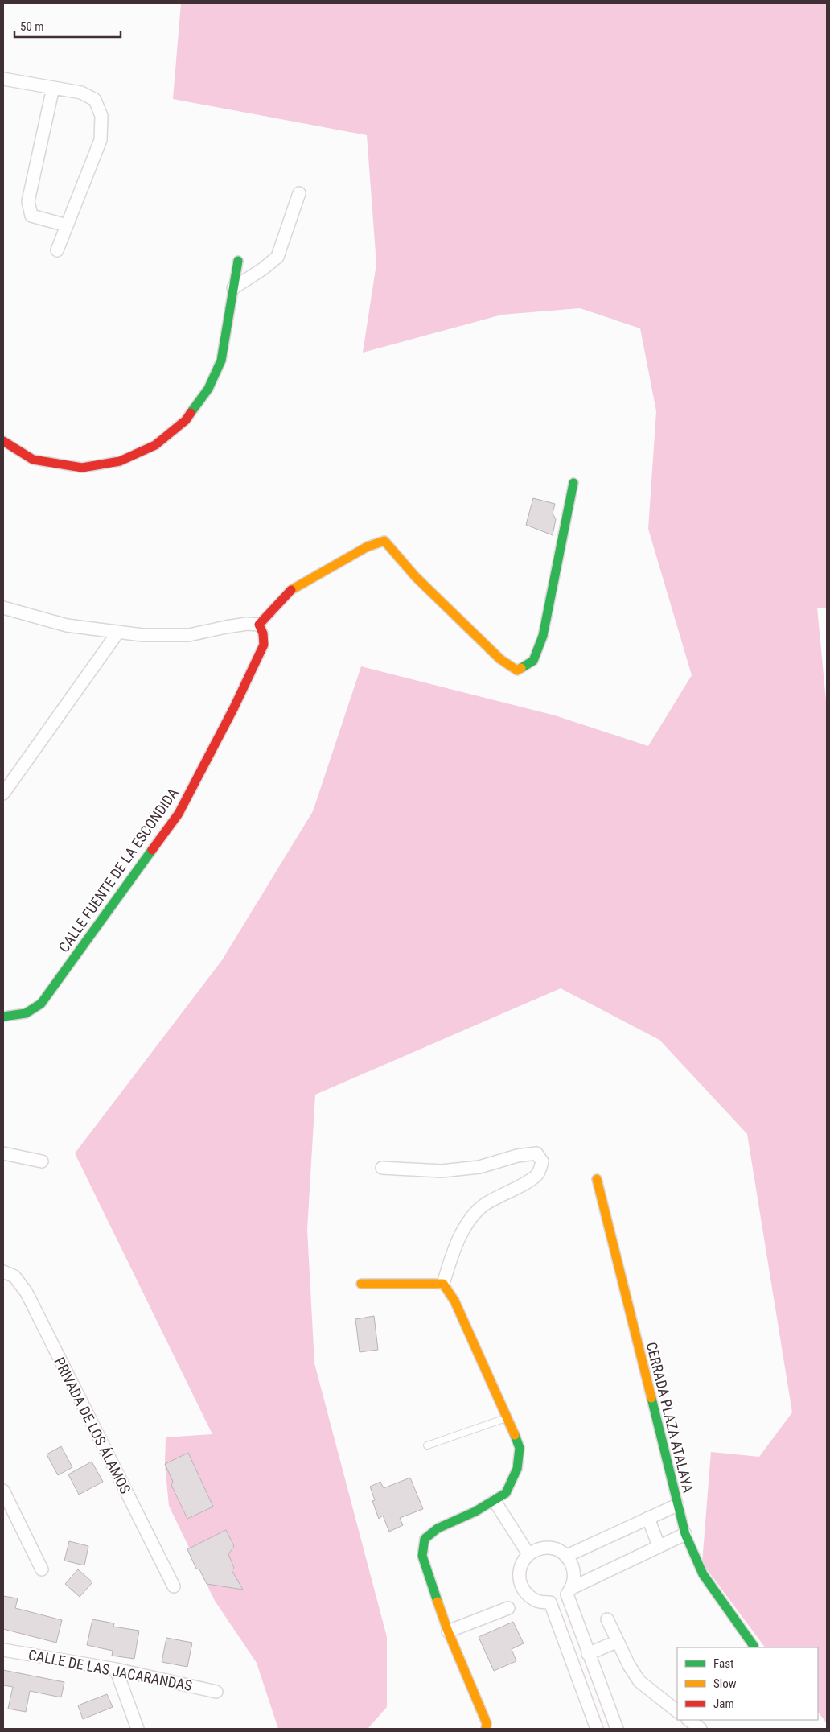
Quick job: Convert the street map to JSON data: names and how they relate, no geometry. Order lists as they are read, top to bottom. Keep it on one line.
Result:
{"streets":{"street":["CALLE FUENTE DE LA ESCONDIDA","CERRADA PLAZA ATALAYA","PRIVADA DE LOS ÁLAMOS","CALLE DE LAS JACARANDAS"]},"legend":["Fast","Slow","Jam"],"scale_bar":"50 m"}
